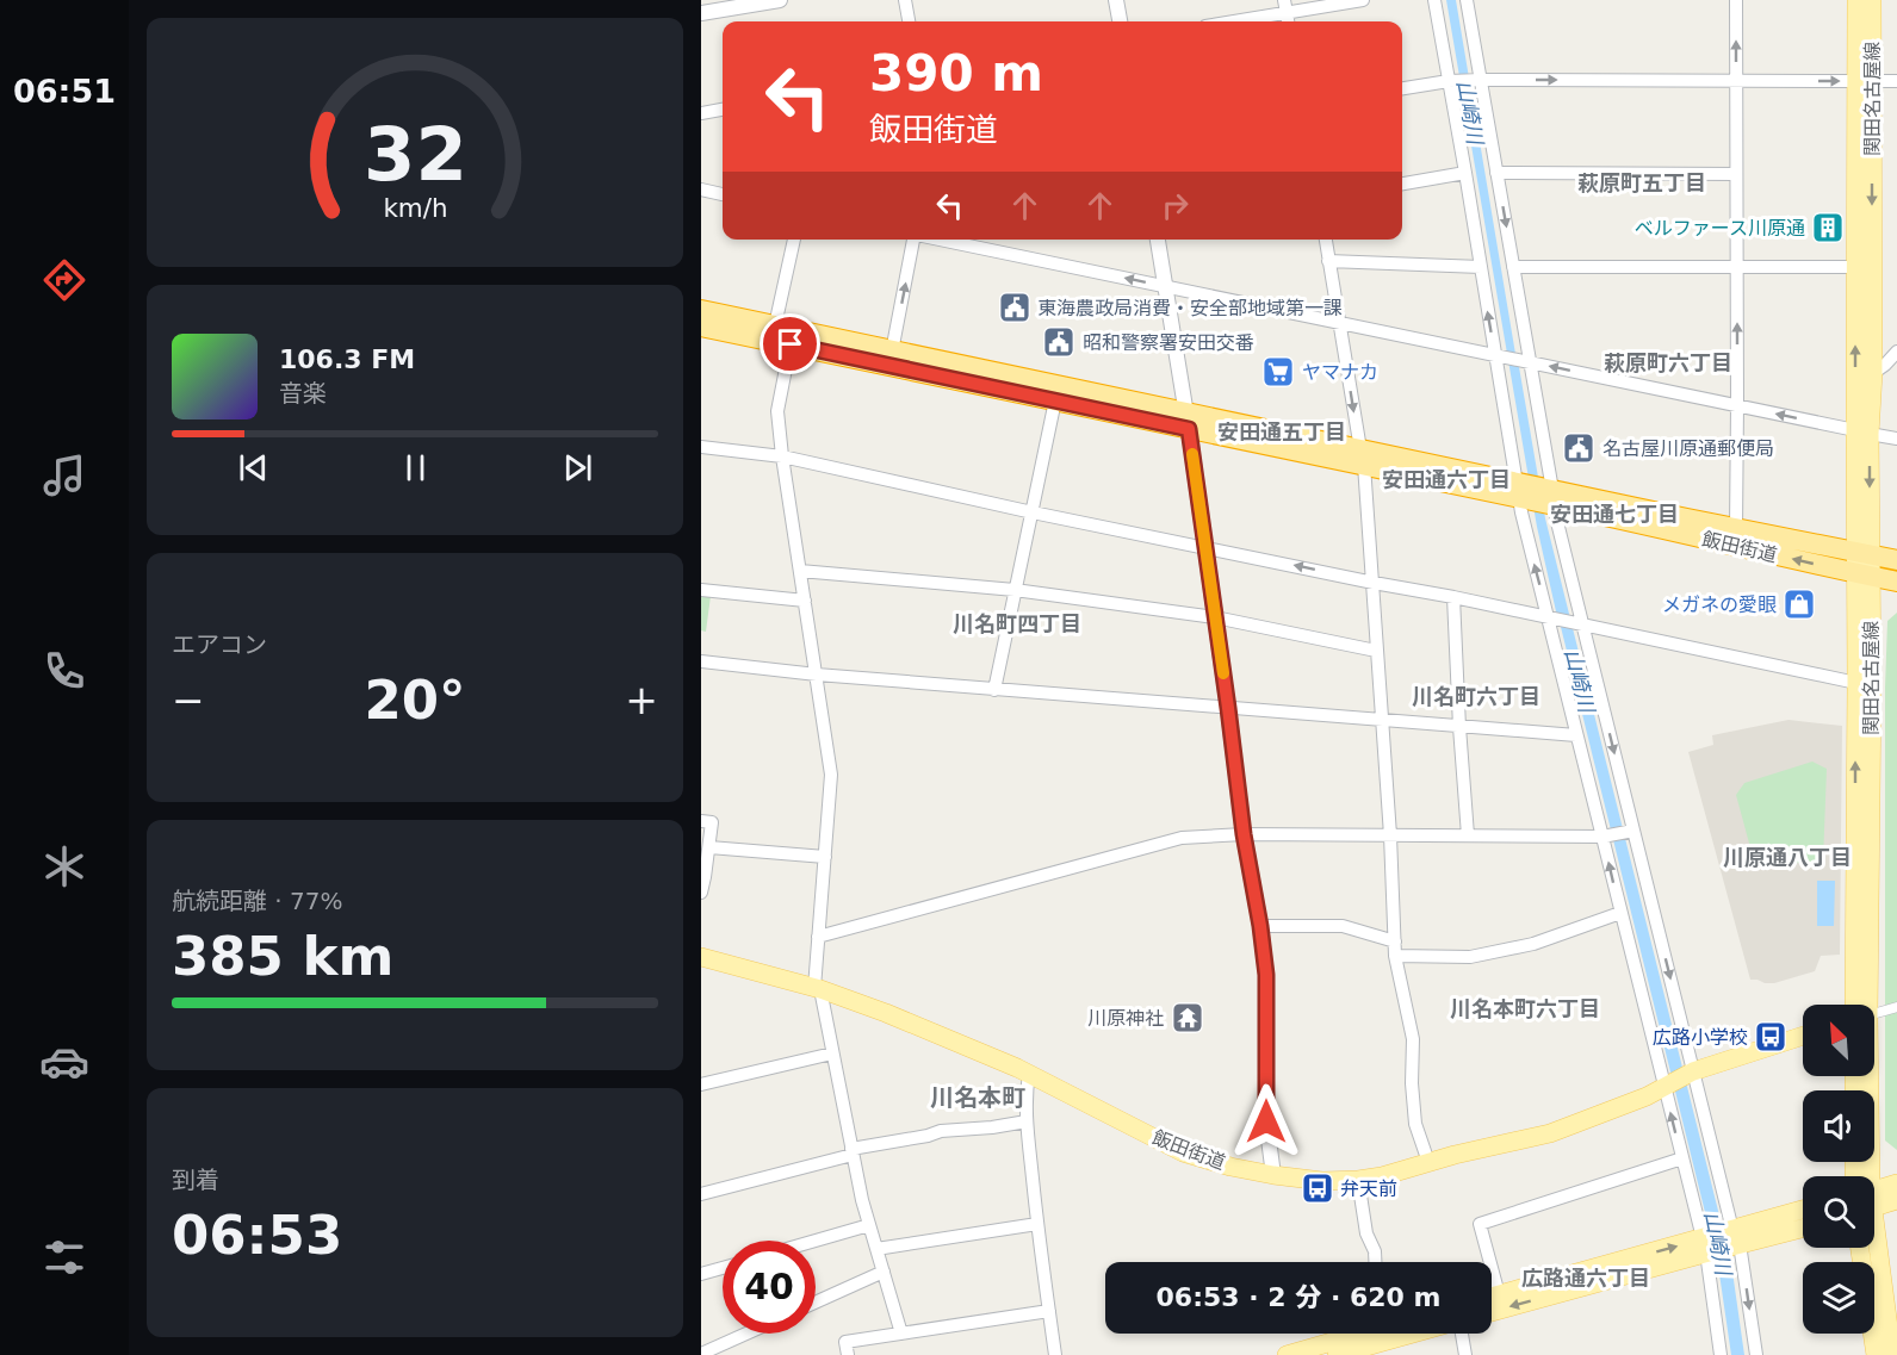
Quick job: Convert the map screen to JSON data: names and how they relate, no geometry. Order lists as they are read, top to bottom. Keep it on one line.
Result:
{"streets":{"highway":["飯田街道"],"main road":["関田名古屋線"]},"crossings":[["関田名古屋線","飯田街道"]],"districts":["萩原町五丁目","萩原町六丁目","安田通五丁目","安田通六丁目","安田通七丁目","川名町四丁目","川名町六丁目","川原通八丁目","川名本町六丁目","川名本町","広路通六丁目"],"water":["山崎川"],"places":{"building":["ベルファース川原通"],"public building":["東海農政局消費・安全部地域第一課","昭和警察署安田交番","名古屋川原通郵便局"],"supermarket":["ヤマナカ"],"shop":["メガネの愛眼"],"temple":["川原神社"],"bus stop":["広路小学校","弁天前"]},"north":"top left","page":{"tabs":"06:51","turn":["390 m","飯田街道"],"song":["106.3 FM","音楽"],"tile":["エアコン",["航続距離 · 77%","385 km"],["到着","06:53"]],"heat":["−","20°","+"],"limit":"40","trip":"06:53 · 2 分 · 620 m","gauge":["32","km/h"]}}
